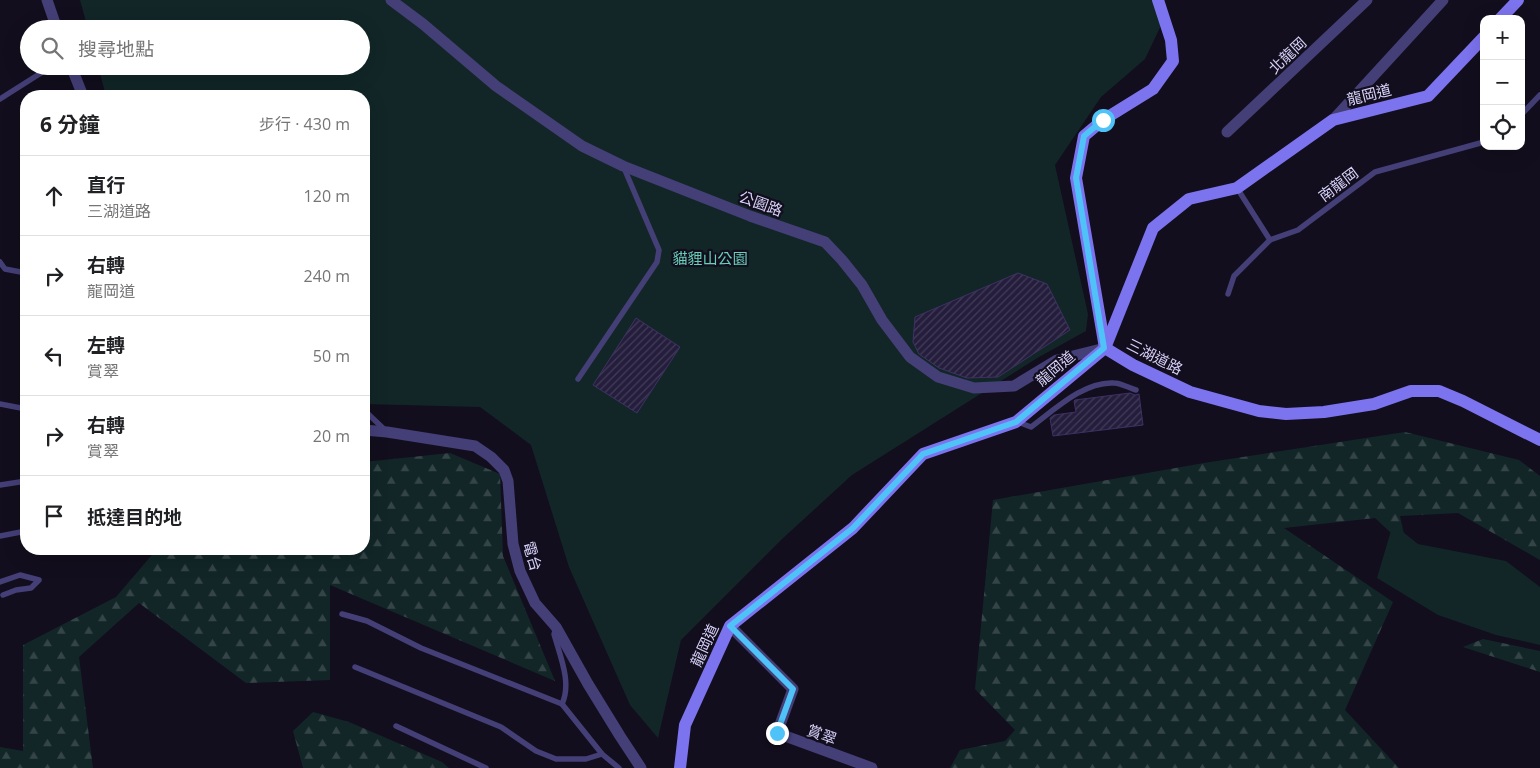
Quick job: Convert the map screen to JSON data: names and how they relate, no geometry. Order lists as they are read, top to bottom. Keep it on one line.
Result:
{"streets":{"street":["北龍岡","龍岡道","公園路","三湖道路","電台","賞翠"],"lane":["南龍岡"]},"crossings":[["龍岡道","公園路"],["龍岡道","三湖道路"],["龍岡道","賞翠"],["公園路","三湖道路"]],"parks":["貓貍山公園"],"page":{"map_buttons":["+","−"],"search":"搜尋地點","heading":["6 分鐘","步行 · 430 m"],"list":[["直行","三湖道路","120 m"],["右轉","龍岡道","240 m"],["左轉","賞翠","50 m"],["右轉","賞翠","20 m"],"抵達目的地"]}}
